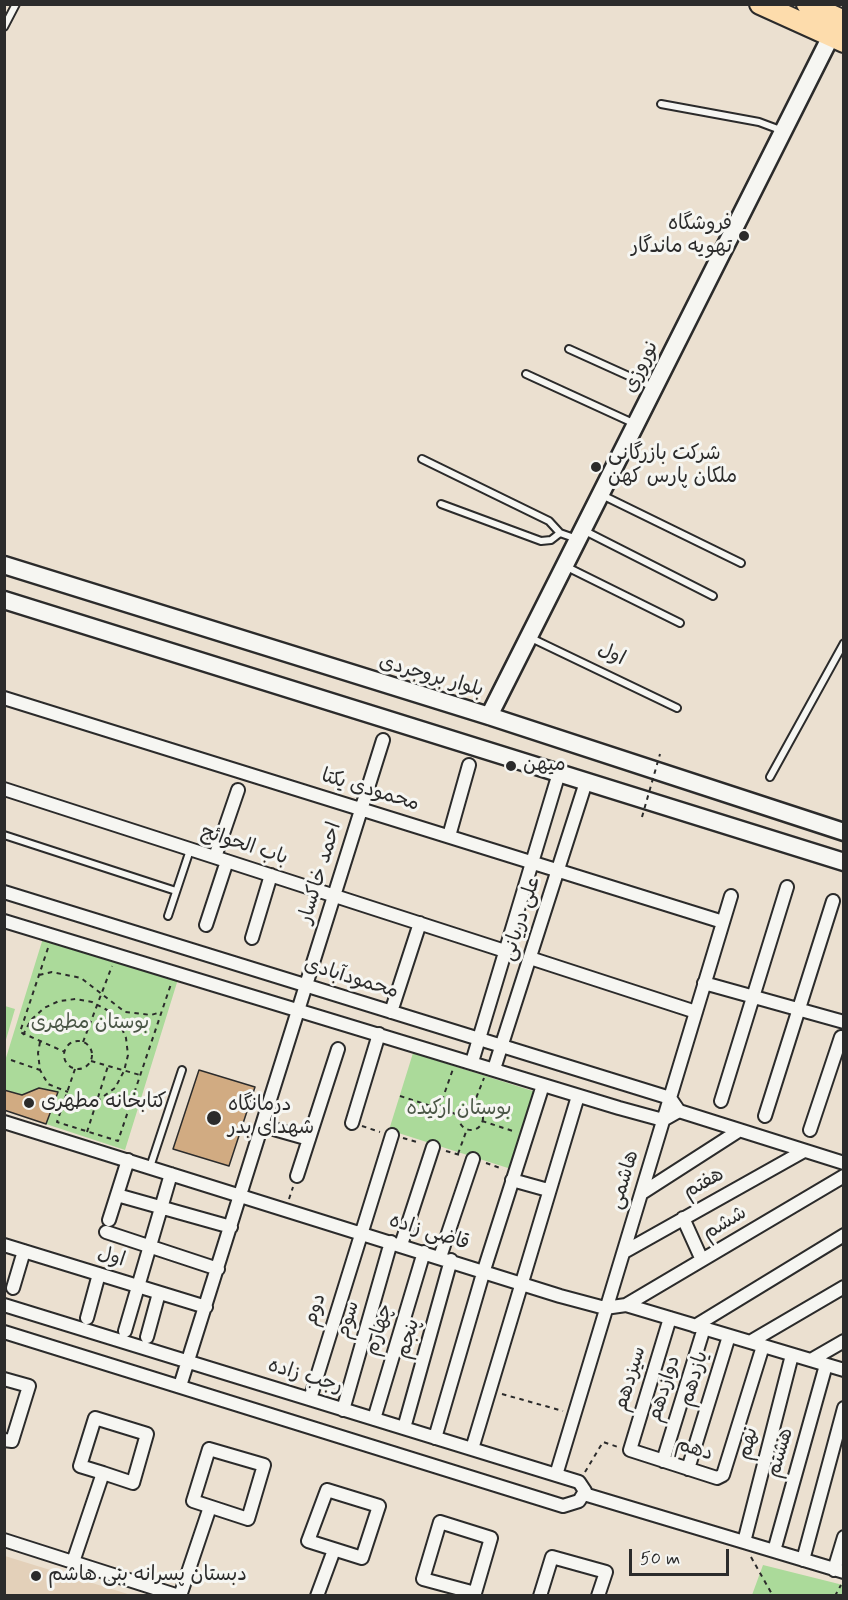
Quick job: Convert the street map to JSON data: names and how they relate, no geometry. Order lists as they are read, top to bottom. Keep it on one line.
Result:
{"streets":{"main road":["نوروزی","بلوار بروجردی"],"street":["اول","محمودی یکتا","باب الحوائج","احمد خاکسار","علی دریانی","محمودآبادی","هاشمی","هفتم","ششم","قاضی زاده","دوم","سوم","چهارم","پنجم","رجب زاده","سیزدهم","یازدهم","دوازدهم","نهم","دهم","هشتم"]},"crossings":[["نوروزی","اول"],["نوروزی","بلوار بروجردی"],["اول","احمد خاکسار"],["محمودی یکتا","احمد خاکسار"],["محمودی یکتا","علی دریانی"],["محمودی یکتا","هاشمی"],["باب الحوائج","احمد خاکسار"],["احمد خاکسار","محمودآبادی"],["احمد خاکسار","قاضی زاده"],["احمد خاکسار","رجب زاده"],["علی دریانی","محمودآبادی"],["محمودآبادی","هاشمی"],["هاشمی","هفتم"],["هاشمی","قاضی زاده"],["هاشمی","رجب زاده"],["ششم","قاضی زاده"],["قاضی زاده","دوم"],["قاضی زاده","سوم"],["قاضی زاده","چهارم"],["قاضی زاده","پنجم"],["قاضی زاده","سیزدهم"],["قاضی زاده","یازدهم"],["قاضی زاده","دوازدهم"],["قاضی زاده","نهم"],["قاضی زاده","دهم"],["قاضی زاده","هشتم"],["دوم","رجب زاده"],["سوم","رجب زاده"],["چهارم","رجب زاده"],["پنجم","رجب زاده"],["سیزدهم","دهم"],["یازدهم","دهم"],["دوازدهم","دهم"]],"parks":["بوستان مطهری","بوستان ارکیده"],"places":["فروشگاه تهویه ماندگار","شرکت بازرگانی ملکان پارس کهن","میهن","کتابخانه مطهری","درمانگاه شهدای بدر","دبستان پسرانه بنی هاشم"],"scale_bar":"50 m"}
